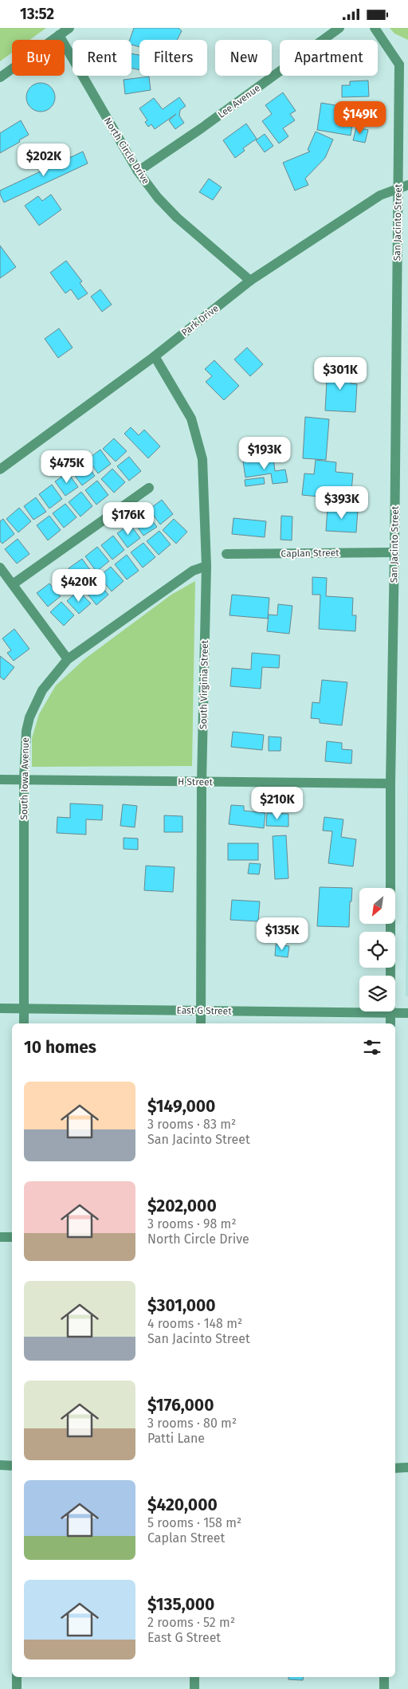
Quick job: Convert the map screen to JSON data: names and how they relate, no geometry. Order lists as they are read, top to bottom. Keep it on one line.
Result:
{"streets":{"street":["Lee Avenue","North Circle Drive","San Jacinto Street","Park Drive","Caplan Street","South Virginia Street","South Iowa Avenue","H Street","East G Street"]},"crossings":[["Lee Avenue","North Circle Drive"],["North Circle Drive","Park Drive"],["San Jacinto Street","Park Drive"],["San Jacinto Street","Caplan Street"],["San Jacinto Street","H Street"],["San Jacinto Street","East G Street"],["Park Drive","South Virginia Street"],["South Virginia Street","H Street"],["South Virginia Street","East G Street"],["South Iowa Avenue","H Street"],["South Iowa Avenue","East G Street"]],"north":"bottom left","page":{"status":"13:52","chip":["Buy","Rent","Filters","New","Apartment"],"price":["$149K","$202K","$301K","$193K","$475K","$393K","$176K","$420K","$210K","$135K"],"heading":"10 homes","list":[{"name":"$149,000","note":"3 rooms · 83 m² · San Jacinto Street"},{"name":"$202,000","note":"3 rooms · 98 m² · North Circle Drive"},{"name":"$301,000","note":"4 rooms · 148 m² · San Jacinto Street"},{"name":"$176,000","note":"3 rooms · 80 m² · Patti Lane"},{"name":"$420,000","note":"5 rooms · 158 m² · Caplan Street"},{"name":"$135,000","note":"2 rooms · 52 m² · East G Street"}]}}
